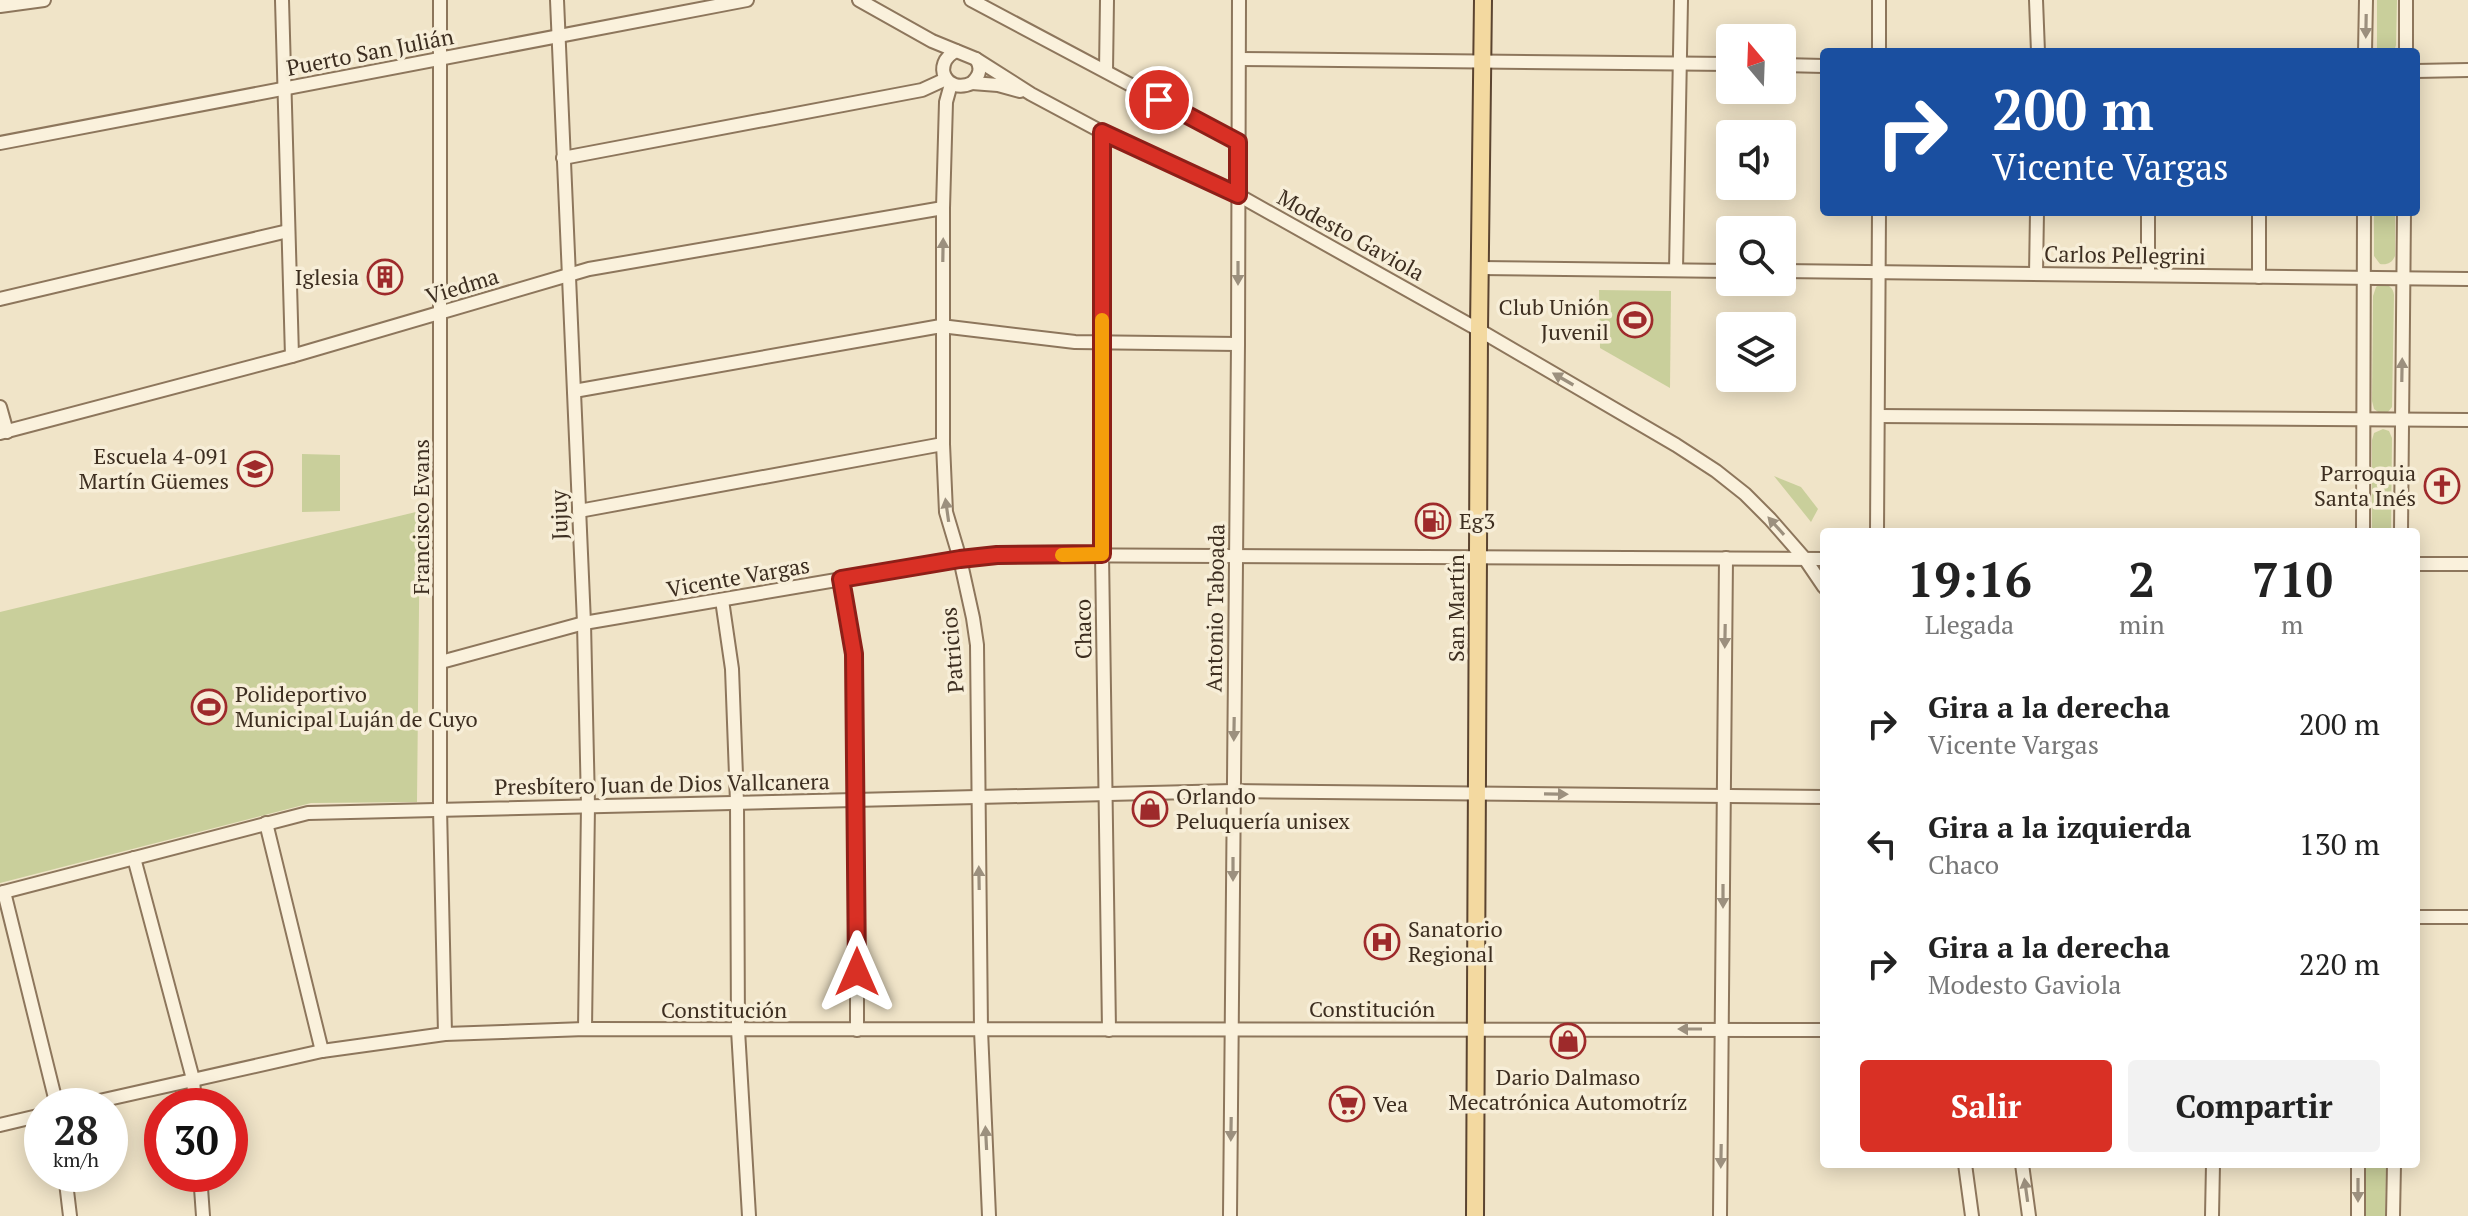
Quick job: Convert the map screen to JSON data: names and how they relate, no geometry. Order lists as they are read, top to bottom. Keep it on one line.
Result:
{"streets":{"main road":["San Martín"],"street":["Puerto San Julián","Modesto Gaviola","Carlos Pellegrini","Viedma","Jujuy","Francisco Evans","Vicente Vargas","Antonio Taboada","Chaco","Patricios","Presbítero Juan de Dios Vallcanera","Constitución"]},"crossings":[["Puerto San Julián","Jujuy"],["Puerto San Julián","Francisco Evans"],["Modesto Gaviola","Vicente Vargas"],["Modesto Gaviola","Antonio Taboada"],["Modesto Gaviola","San Martín"],["Modesto Gaviola","Chaco"],["Modesto Gaviola","Patricios"],["Viedma","Jujuy"],["Viedma","Francisco Evans"],["Viedma","Patricios"],["Jujuy","Vicente Vargas"],["Jujuy","Presbítero Juan de Dios Vallcanera"],["Jujuy","Constitución"],["Francisco Evans","Vicente Vargas"],["Francisco Evans","Presbítero Juan de Dios Vallcanera"],["Francisco Evans","Constitución"],["Vicente Vargas","Antonio Taboada"],["Vicente Vargas","San Martín"],["Vicente Vargas","Chaco"],["Vicente Vargas","Patricios"],["Antonio Taboada","Presbítero Juan de Dios Vallcanera"],["Antonio Taboada","Constitución"],["San Martín","Presbítero Juan de Dios Vallcanera"],["San Martín","Constitución"],["Chaco","Presbítero Juan de Dios Vallcanera"],["Chaco","Constitución"],["Patricios","Presbítero Juan de Dios Vallcanera"],["Patricios","Constitución"]],"one_way":["Antonio Taboada","Patricios"],"places":{"building":["Iglesia"],"sports":["Club Unión Juvenil","Polideportivo Municipal Luján de Cuyo"],"school or university":["Escuela 4-091 Martín Güemes"],"church":["Parroquia Santa Inés"],"fuel station":["Eg3"],"shop":["Orlando Peluquería unisex","Dario Dalmaso Mecatrónica Automotríz"],"hospital":["Sanatorio Regional"],"supermarket":["Vea"]},"north":"top","page":{"turn":["200 m","Vicente Vargas"],"eta":["19:16","Llegada","2","min","710","m"],"list":[{"name":"Gira a la derecha","note":"Vicente Vargas","value":"200 m"},{"name":"Gira a la izquierda","note":"Chaco","value":"130 m"},{"name":"Gira a la derecha","note":"Modesto Gaviola","value":"220 m"}],"buttons":["Salir","Compartir"],"speed":"28 km/h","limit":"30"}}
